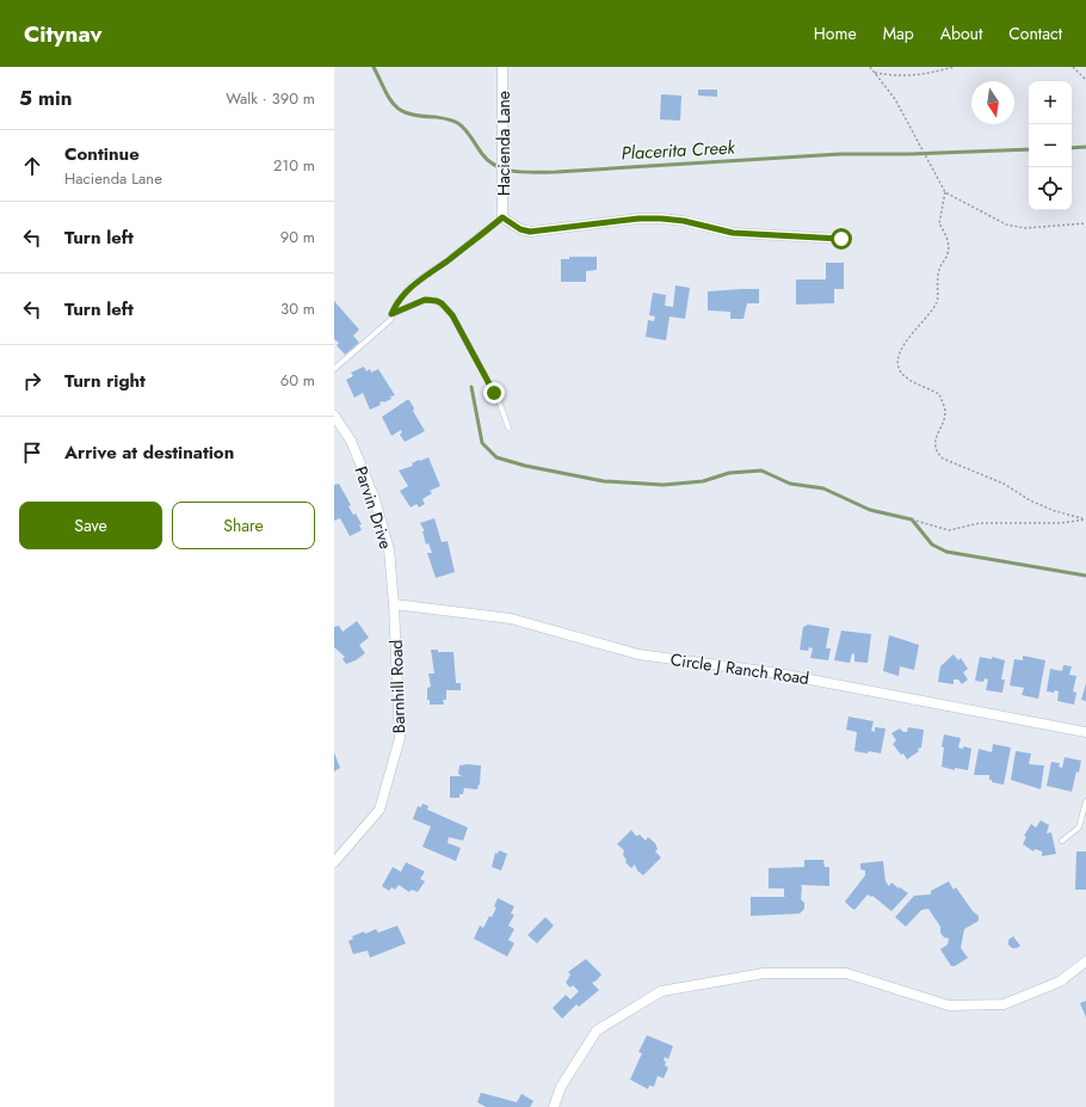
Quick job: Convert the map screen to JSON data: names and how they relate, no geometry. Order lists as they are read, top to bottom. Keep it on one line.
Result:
{"streets":{"street":["Hacienda Lane","Parvin Drive","Circle J Ranch Road","Barnhill Road"]},"crossings":[["Parvin Drive","Circle J Ranch Road"],["Parvin Drive","Barnhill Road"],["Circle J Ranch Road","Barnhill Road"]],"water":["Placerita Creek"],"north":"bottom","page":{"header":"Citynav","nav":["Home","Map","About","Contact"],"heading":["5 min","Walk · 390 m"],"map_buttons":["+","−"],"list":[["Continue","Hacienda Lane","210 m"],["Turn left","90 m"],["Turn left","30 m"],["Turn right","60 m"],"Arrive at destination"],"buttons":["Save","Share"]}}
